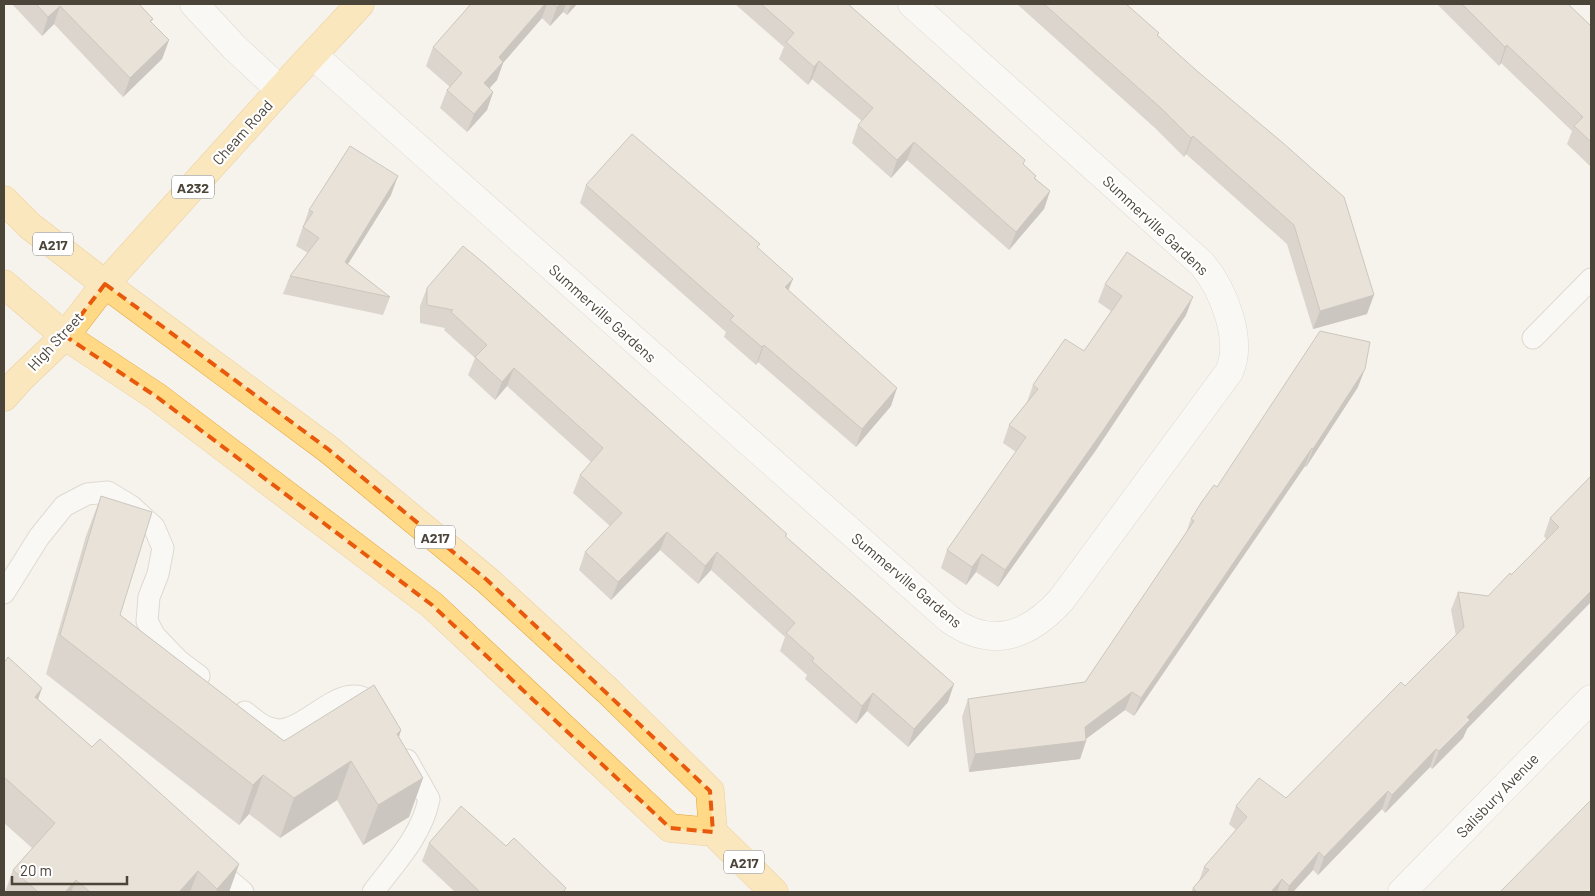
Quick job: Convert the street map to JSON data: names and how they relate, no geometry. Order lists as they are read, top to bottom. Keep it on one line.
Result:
{"streets":{"highway":["Cheam Road","A232","A217","High Street"],"street":["Summerville Gardens","Salisbury Avenue"]},"crossings":[["Cheam Road","Summerville Gardens"],["Cheam Road","A217"],["Cheam Road","High Street"],["A217","High Street"]],"scale_bar":"20 m"}
